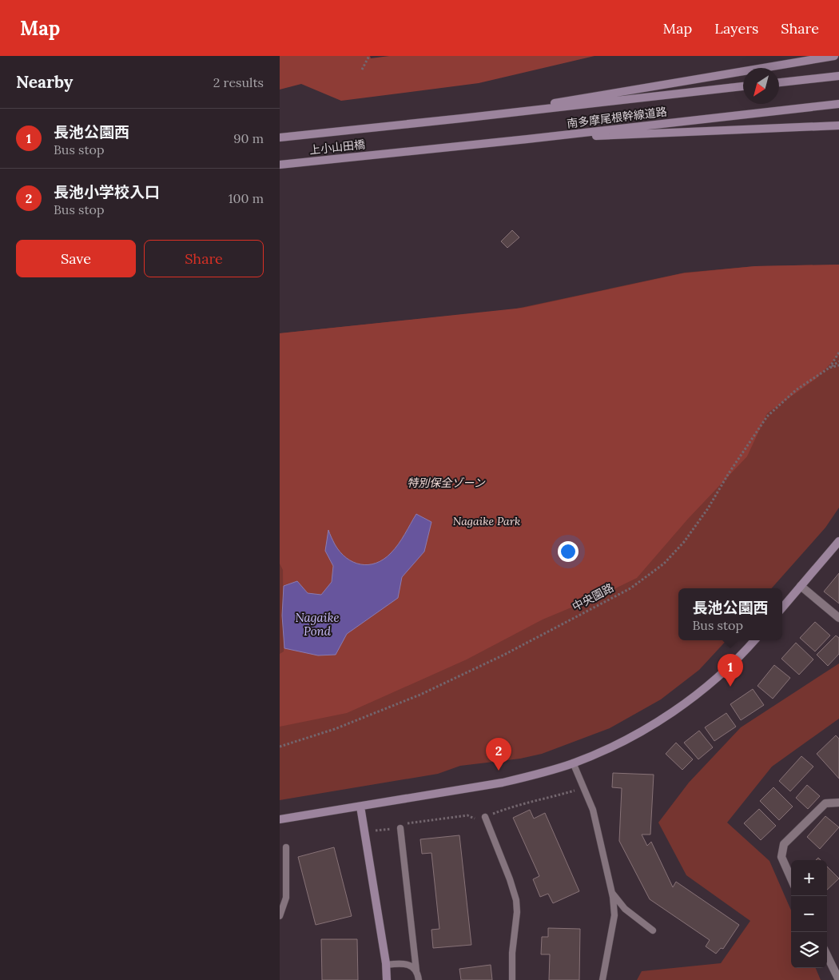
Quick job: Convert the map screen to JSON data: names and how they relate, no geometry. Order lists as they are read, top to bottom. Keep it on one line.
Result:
{"streets":{"main road":["南多摩尾根幹線道路","上小山田橋"],"path":["中央園路"]},"crossings":[["南多摩尾根幹線道路","上小山田橋"]],"water":["Nagaike Pond"],"parks":["特別保全ゾーン","Nagaike Park"],"north":"bottom left","page":{"header":"Map","nav":["Map","Layers","Share"],"heading":["Nearby","2 results"],"list":[{"mark":"1","name":"長池公園西","note":"Bus stop","value":"90 m"},{"mark":"2","name":"長池小学校入口","note":"Bus stop","value":"100 m"}],"buttons":["Save","Share"],"popup":["長池公園西","Bus stop"],"pins":["1","2"],"map_buttons":["+","−"]}}
